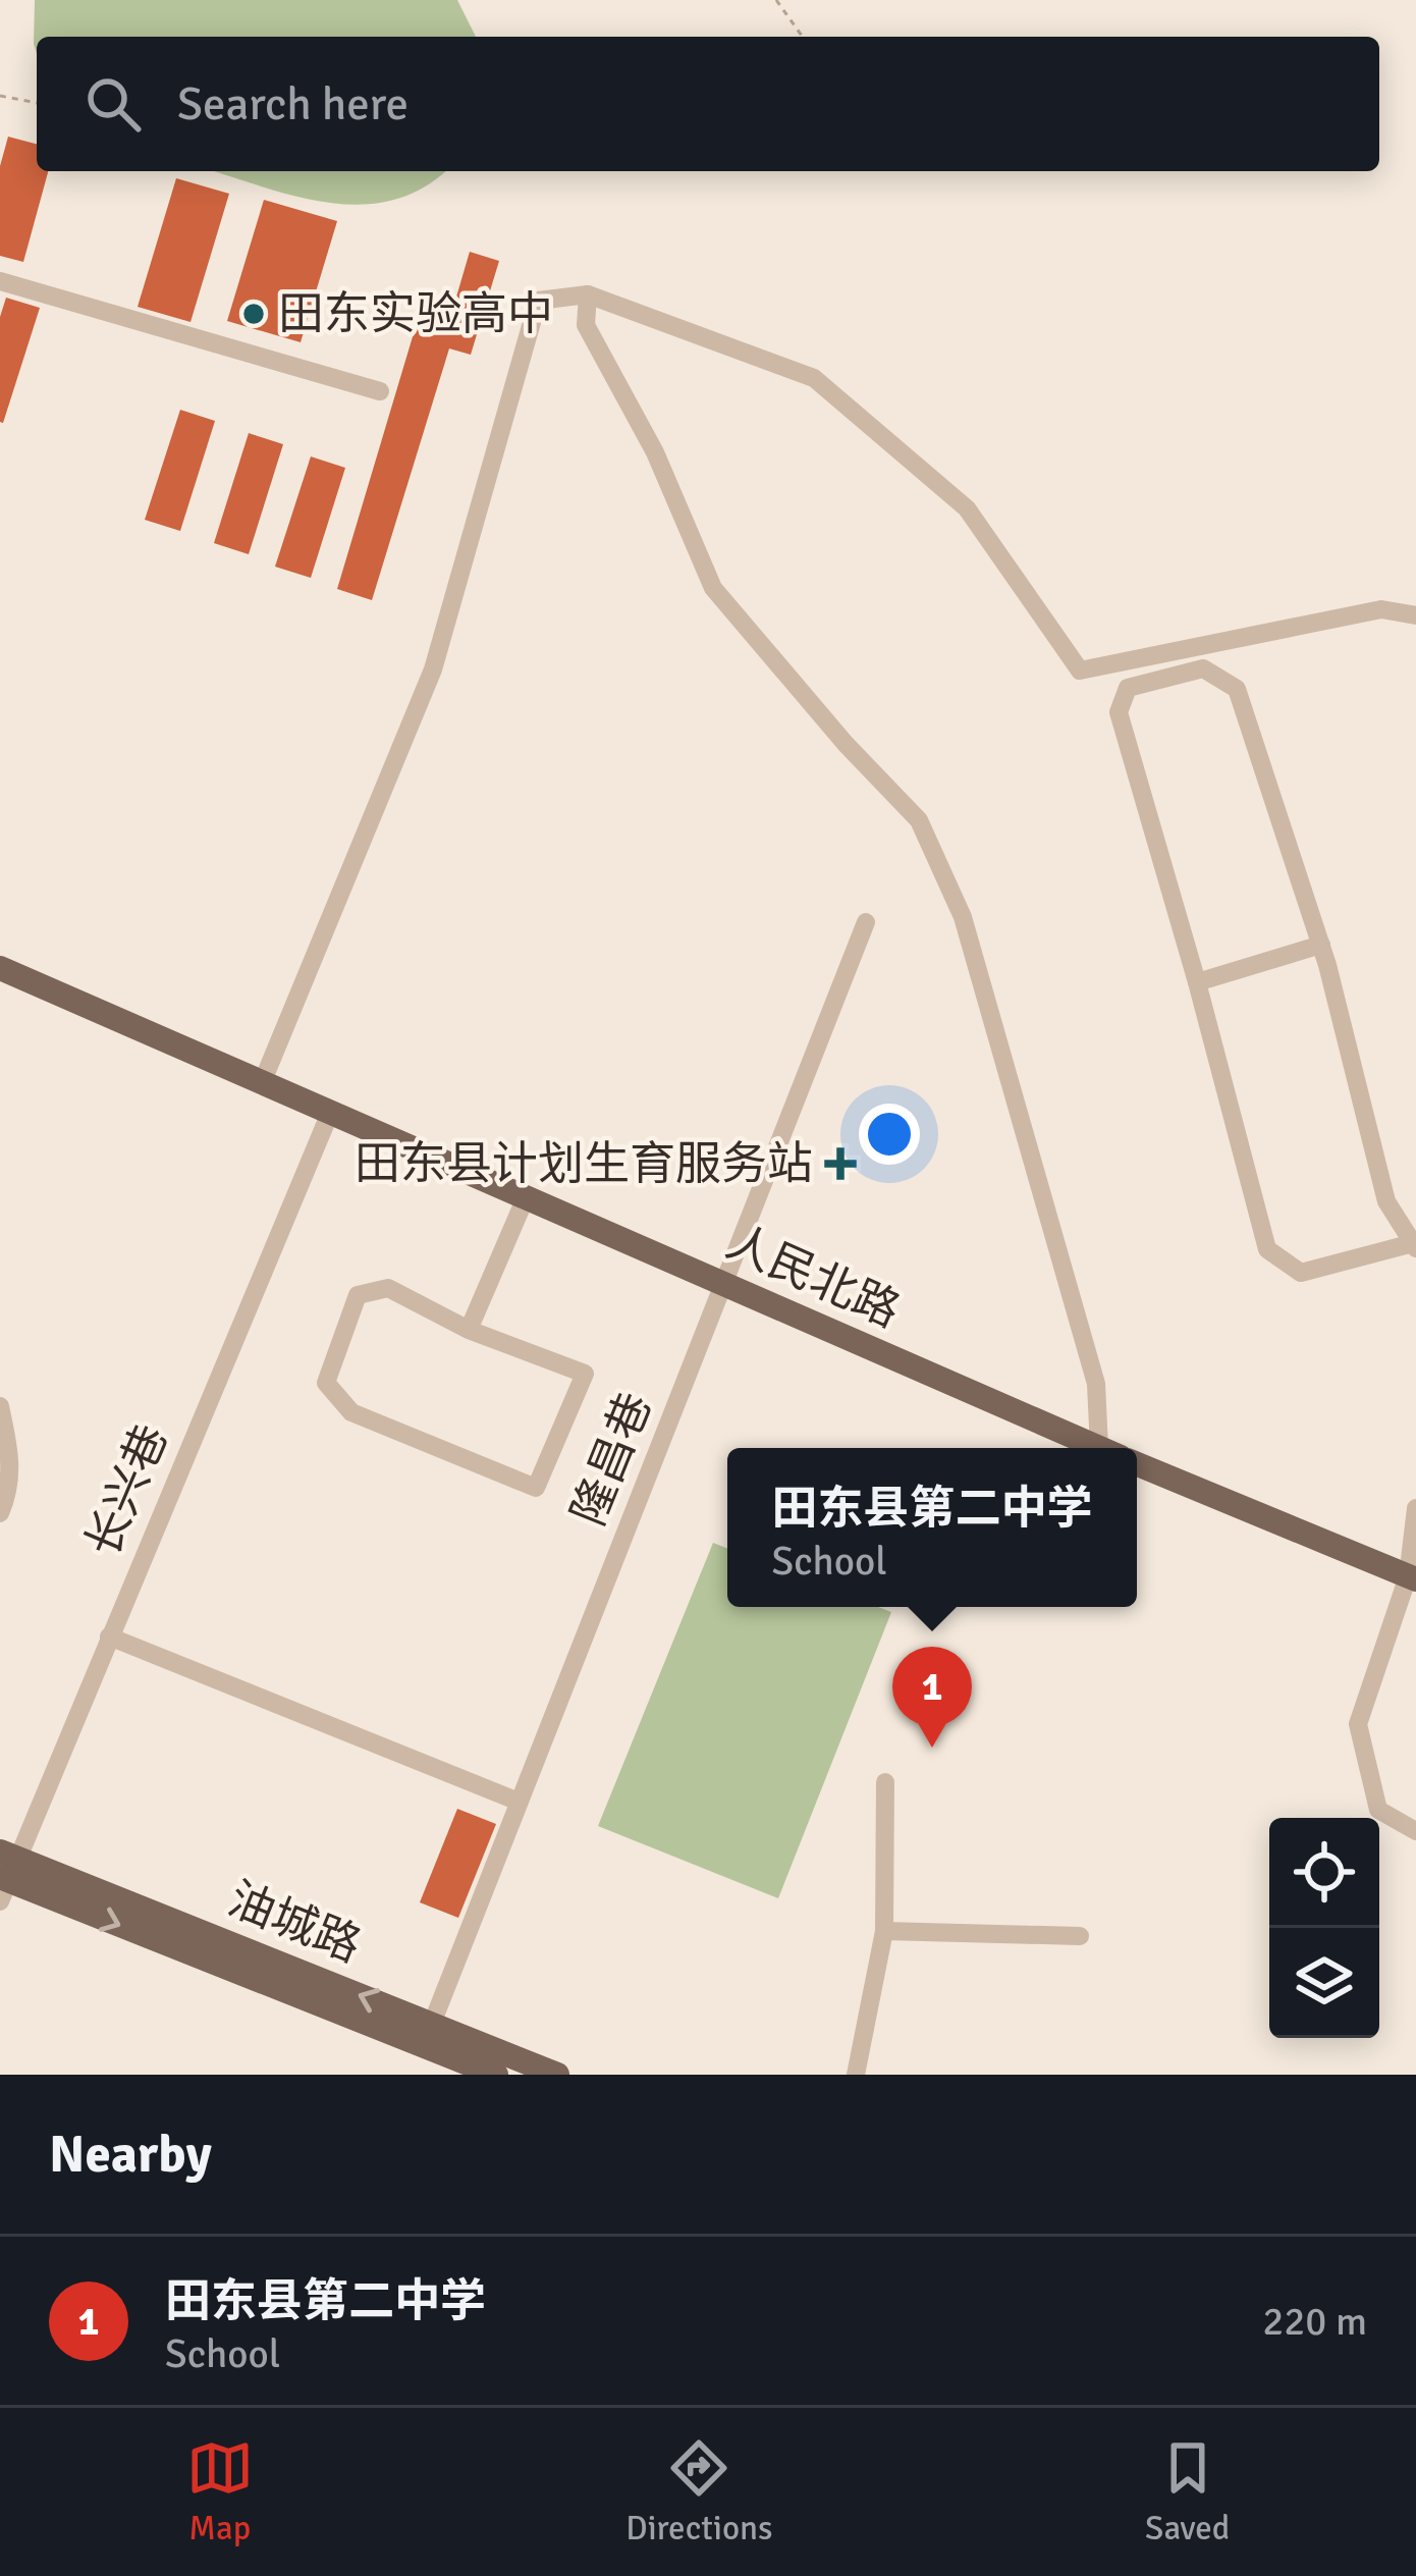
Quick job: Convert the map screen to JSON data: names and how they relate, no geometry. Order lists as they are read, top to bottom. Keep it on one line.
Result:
{"streets":{"main road":["人民北路","油城路"],"street":["隆昌巷","长兴巷"]},"crossings":[["人民北路","隆昌巷"],["人民北路","长兴巷"],["隆昌巷","油城路"],["长兴巷","油城路"]],"places":{"other":["田东实验高中"],"health":["田东县计划生育服务站"]},"page":{"search":"Search here","popup":["田东县第二中学","School"],"pins":"1","heading":"Nearby","list":[{"mark":"1","name":"田东县第二中学","note":"School","value":"220 m"}],"nav":["Map","Directions","Saved"]}}
